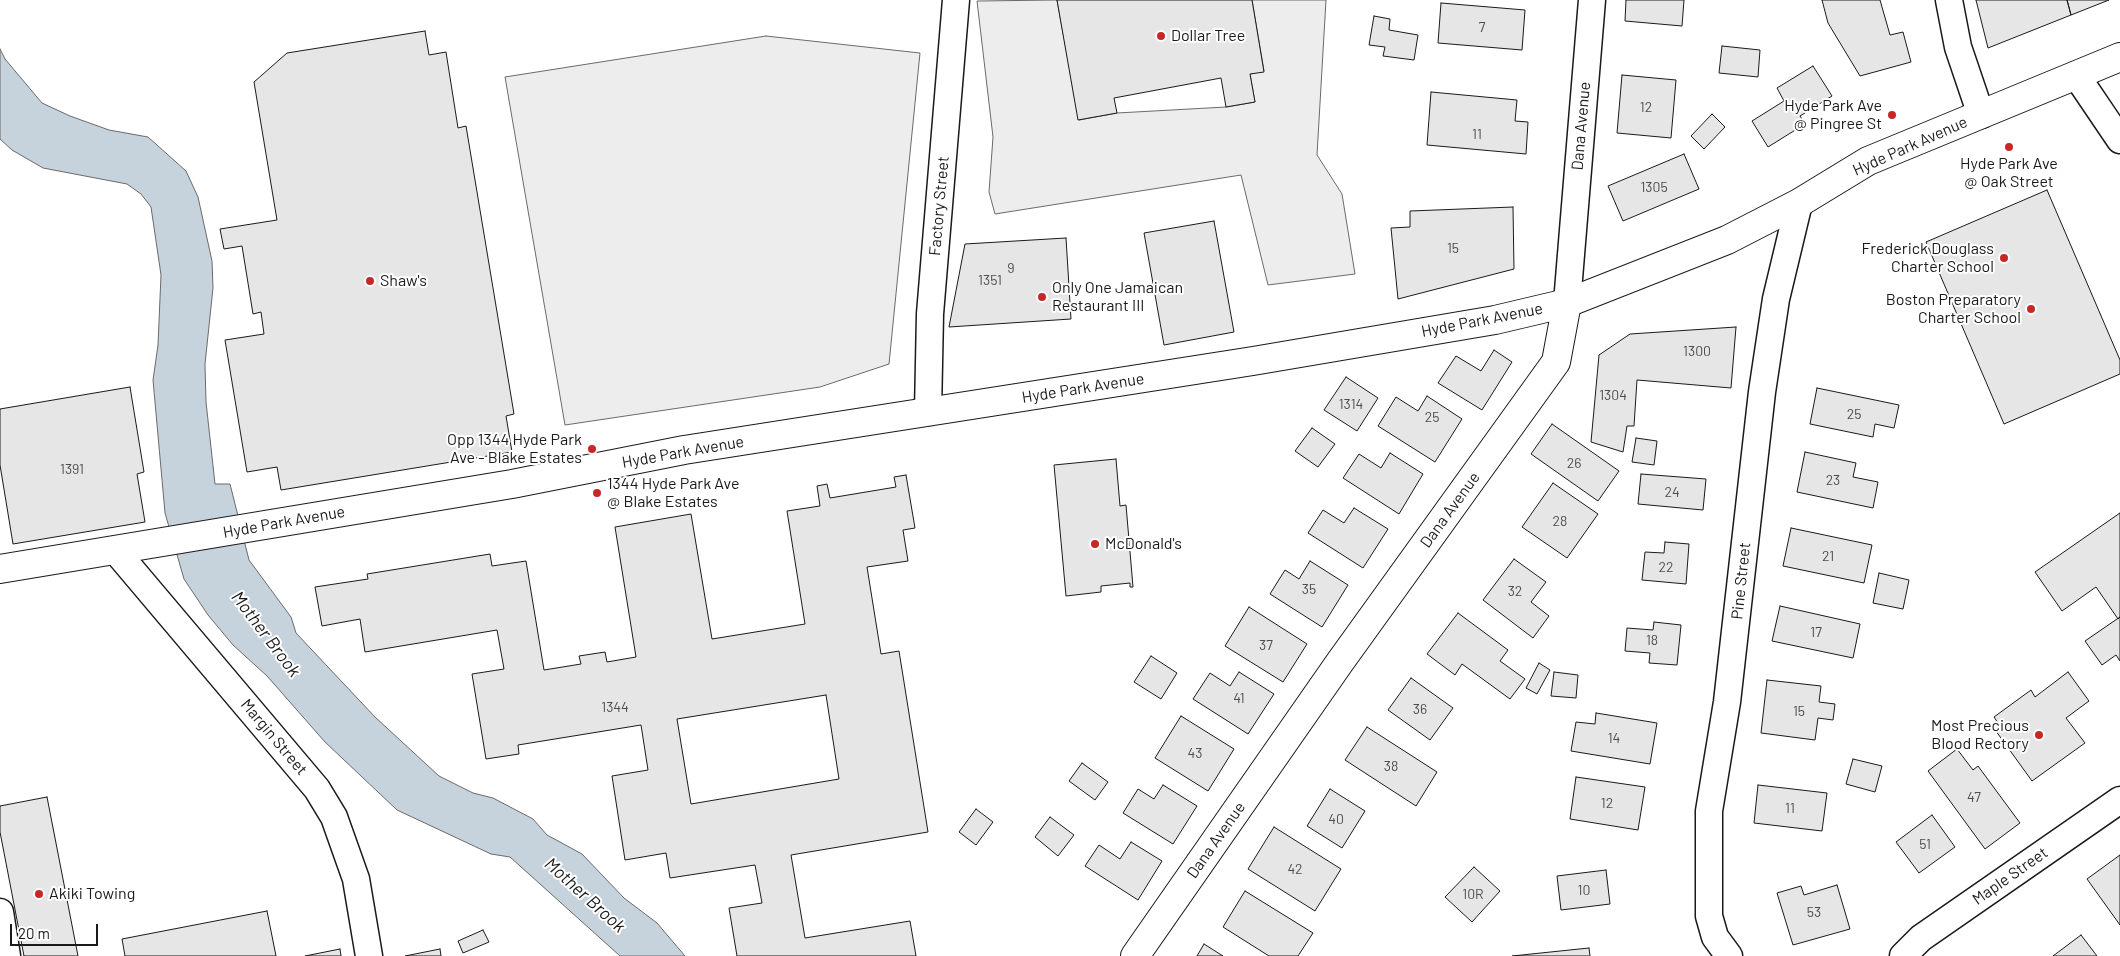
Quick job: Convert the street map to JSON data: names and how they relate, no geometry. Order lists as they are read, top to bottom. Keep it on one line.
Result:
{"streets":{"main road":["Dana Avenue","Hyde Park Avenue"],"street":["Factory Street","Pine Street","Margin Street","Maple Street"]},"crossings":[["Dana Avenue","Hyde Park Avenue"],["Hyde Park Avenue","Factory Street"],["Hyde Park Avenue","Pine Street"],["Hyde Park Avenue","Margin Street"]],"water":["Mother Brook"],"places":["Dollar Tree","Hyde Park Ave @ Pingree St","Hyde Park Ave @ Oak Street","Frederick Douglass Charter School","Shaw's","Only One Jamaican Restaurant III","Boston Preparatory Charter School","Opp 1344 Hyde Park Ave - Blake Estates","1344 Hyde Park Ave @ Blake Estates","McDonald's","Most Precious Blood Rectory","Akiki Towing"],"house_numbers":["7","12","11","1305","15","9","1351","1300","1304","1314","25","25","26","1391","23","24","28","21","22","35","32","17","18","37","41","1344","36","15","14","43","38","47","12","11","40","51","42","10","10R","53"],"scale_bar":"20 m"}
